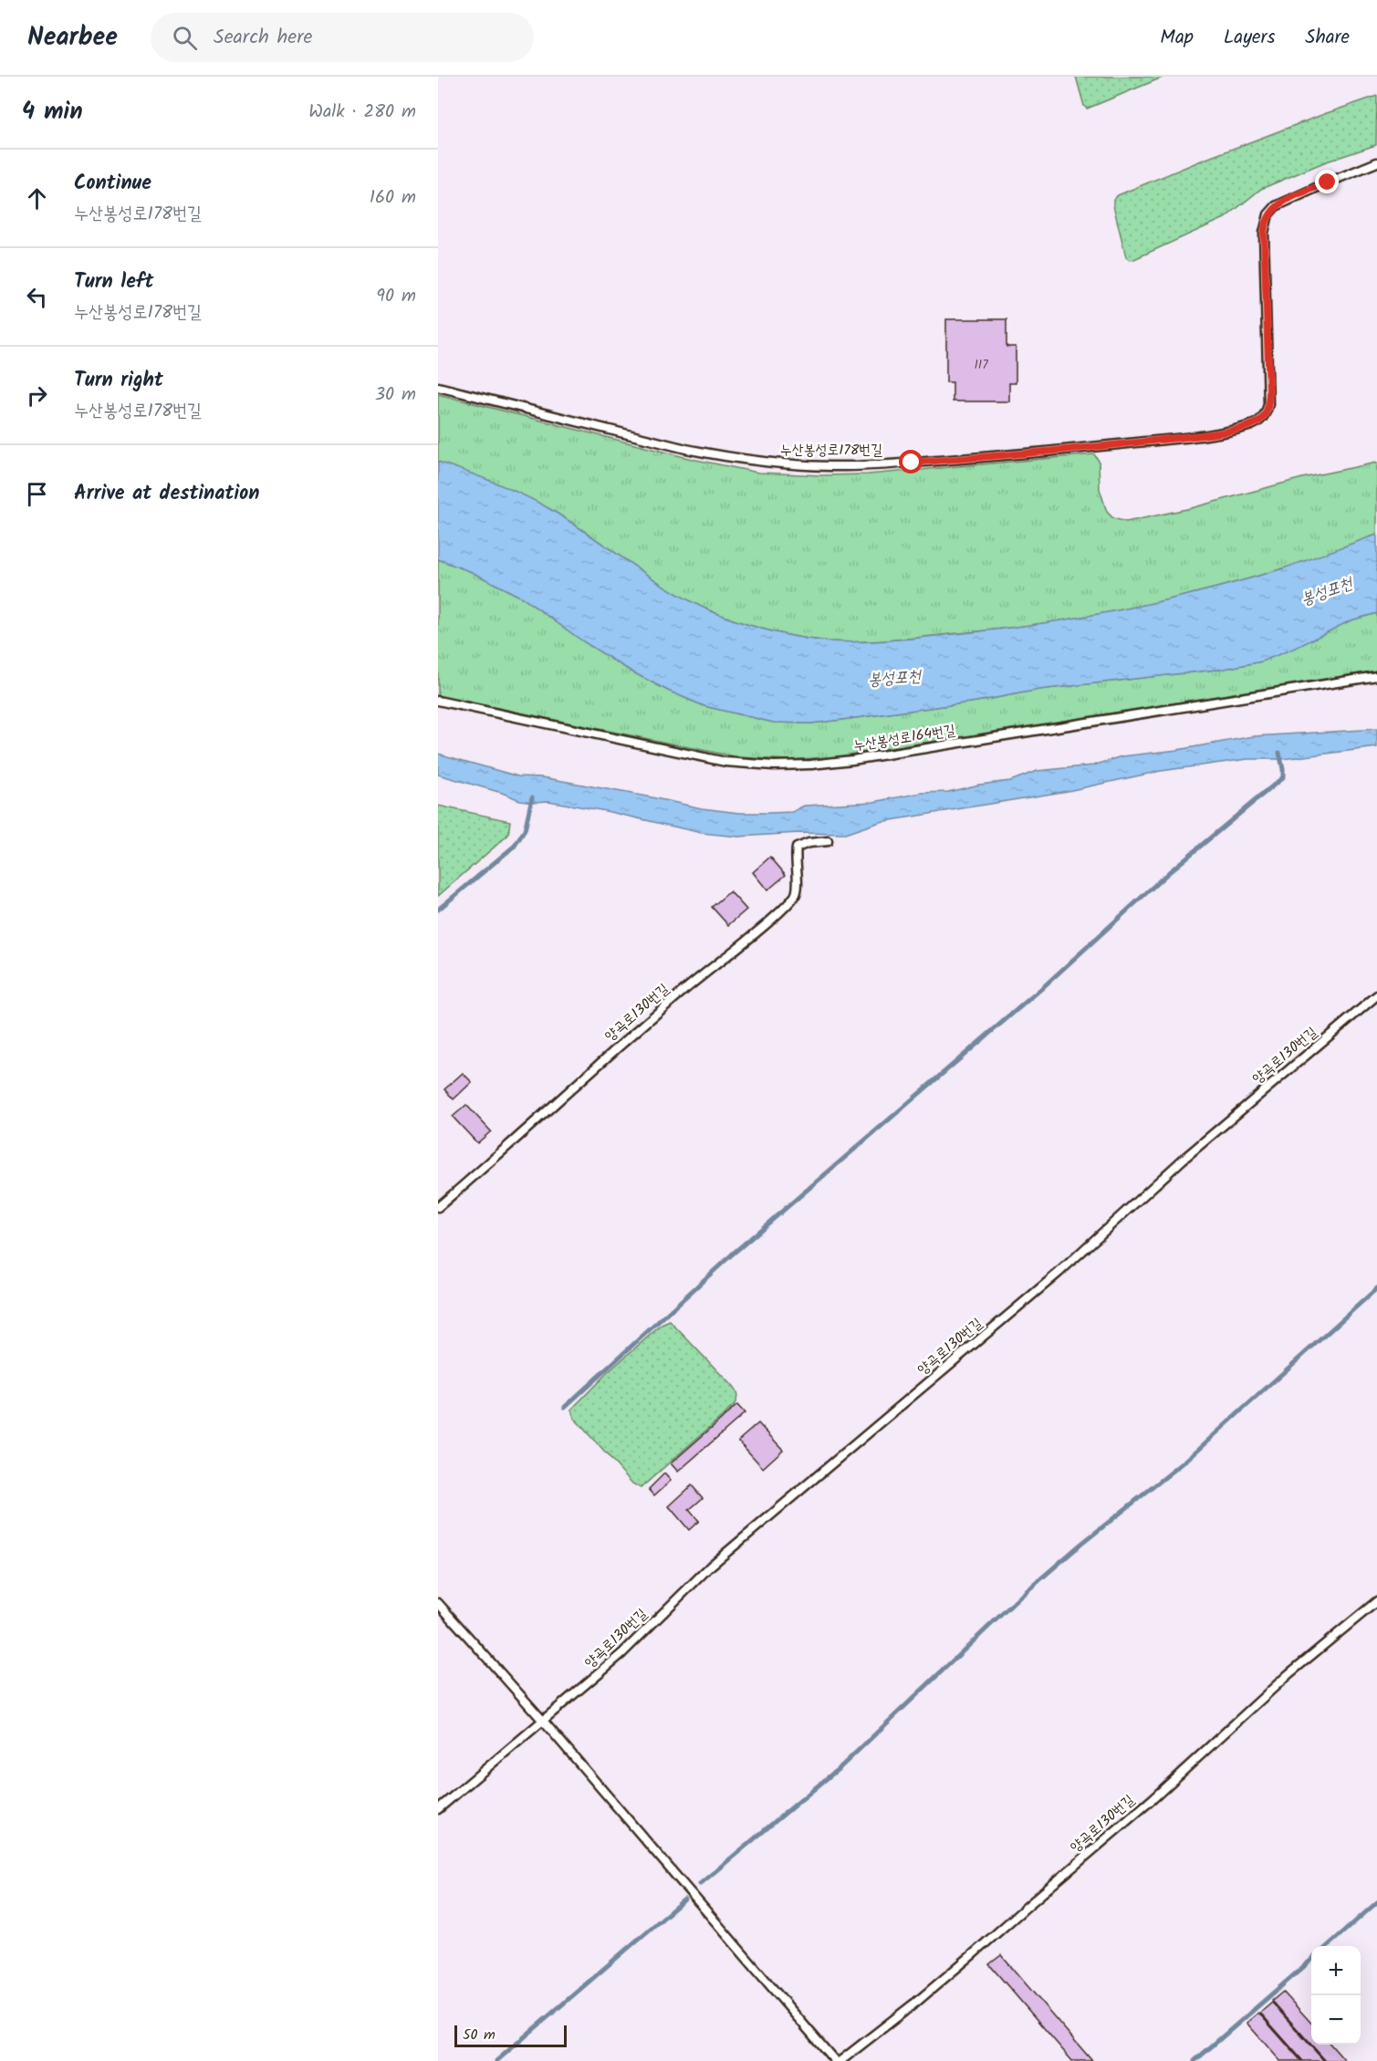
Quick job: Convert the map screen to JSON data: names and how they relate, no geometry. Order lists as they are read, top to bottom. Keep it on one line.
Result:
{"streets":{"lane":["누산봉성로178번길","누산봉성로164번길","양곡로130번길"]},"water":["봉성포천"],"house_numbers":["117"],"scale_bar":"50 m","page":{"header":"Nearbee","search":"Search here","nav":["Map","Layers","Share"],"heading":["4 min","Walk · 280 m"],"list":[["Continue","누산봉성로178번길","160 m"],["Turn left","누산봉성로178번길","90 m"],["Turn right","누산봉성로178번길","30 m"],"Arrive at destination"],"map_buttons":["+","−"],"scale":"50 m"}}
